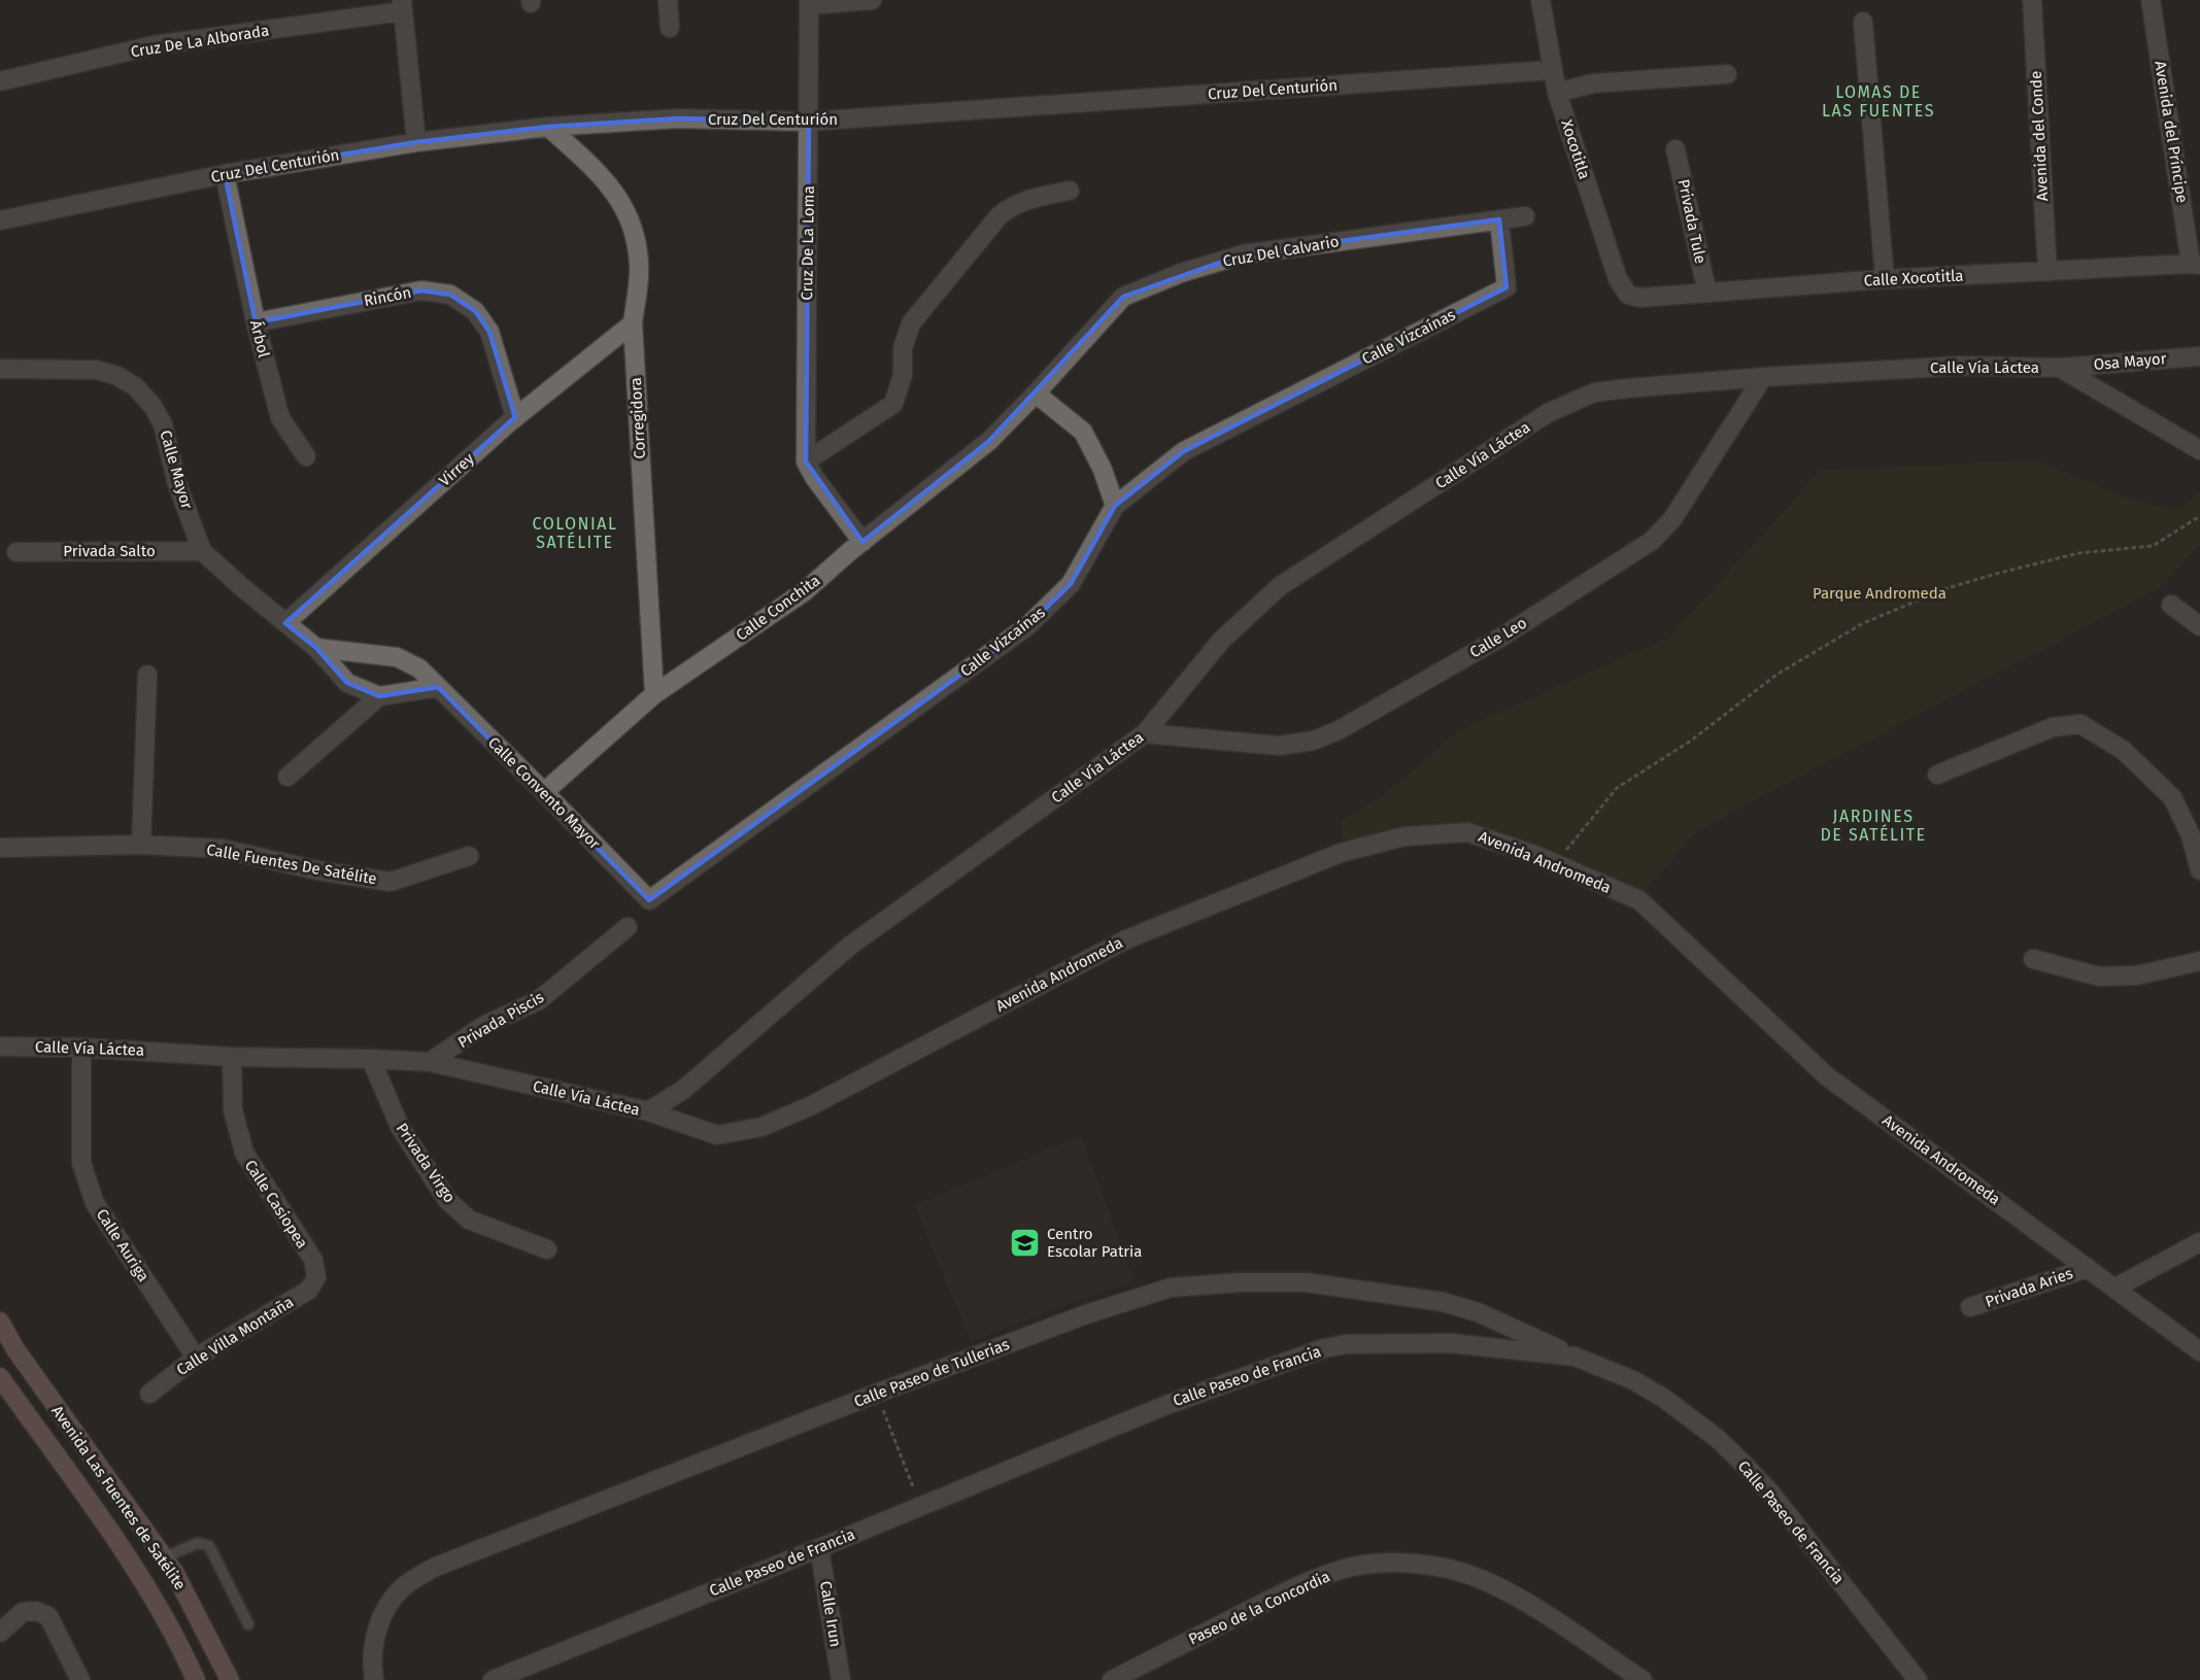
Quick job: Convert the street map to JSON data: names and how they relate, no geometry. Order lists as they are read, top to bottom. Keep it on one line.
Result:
{"streets":{"main road":["Avenida Las Fuentes de Satélite"],"street":["Cruz De La Alborada","Cruz Del Centurión","Avenida del Príncipe","Avenida del Conde","Xocotitla","Privada Tule","Cruz De La Loma","Cruz Del Calvario","Calle Xocotitla","Rincón","Calle Vizcaínas","Árbol","Osa Mayor","Calle Vía Láctea","Corregidora","Calle Mayor","Virrey","Privada Salto","Calle Conchita","Calle Leo","Calle Convento Mayor","Avenida Andromeda","Calle Fuentes De Satélite","Privada Piscis","Privada Virgo","Calle Casiopea","Calle Auriga","Privada Aries","Calle Villa Montaña","Calle Paseo de Tullerias","Calle Paseo de Francia","Paseo de la Concordia","Calle Irun"]},"crossings":[["Cruz Del Centurión","Xocotitla"],["Cruz Del Centurión","Cruz De La Loma"],["Cruz Del Centurión","Árbol"],["Cruz Del Centurión","Corregidora"],["Avenida del Príncipe","Calle Xocotitla"],["Avenida del Conde","Calle Xocotitla"],["Xocotitla","Calle Xocotitla"],["Privada Tule","Calle Xocotitla"],["Cruz Del Calvario","Calle Vizcaínas"],["Cruz Del Calvario","Calle Conchita"],["Rincón","Árbol"],["Rincón","Virrey"],["Calle Vizcaínas","Calle Convento Mayor"],["Osa Mayor","Calle Vía Láctea"],["Calle Vía Láctea","Calle Leo"],["Calle Vía Láctea","Avenida Andromeda"],["Calle Vía Láctea","Privada Piscis"],["Calle Vía Láctea","Privada Virgo"],["Calle Vía Láctea","Calle Casiopea"],["Calle Vía Láctea","Calle Auriga"],["Corregidora","Virrey"],["Corregidora","Calle Conchita"],["Calle Mayor","Privada Salto"],["Calle Conchita","Calle Convento Mayor"],["Avenida Andromeda","Privada Aries"],["Calle Casiopea","Calle Villa Montaña"],["Calle Auriga","Calle Villa Montaña"],["Calle Paseo de Tullerias","Calle Paseo de Francia"],["Calle Paseo de Francia","Calle Irun"]],"districts":["LOMAS DE LAS FUENTES","COLONIAL SATÉLITE","JARDINES DE SATÉLITE"],"parks":["Parque Andromeda"],"places":{"school or university":["Centro Escolar Patria"]}}
